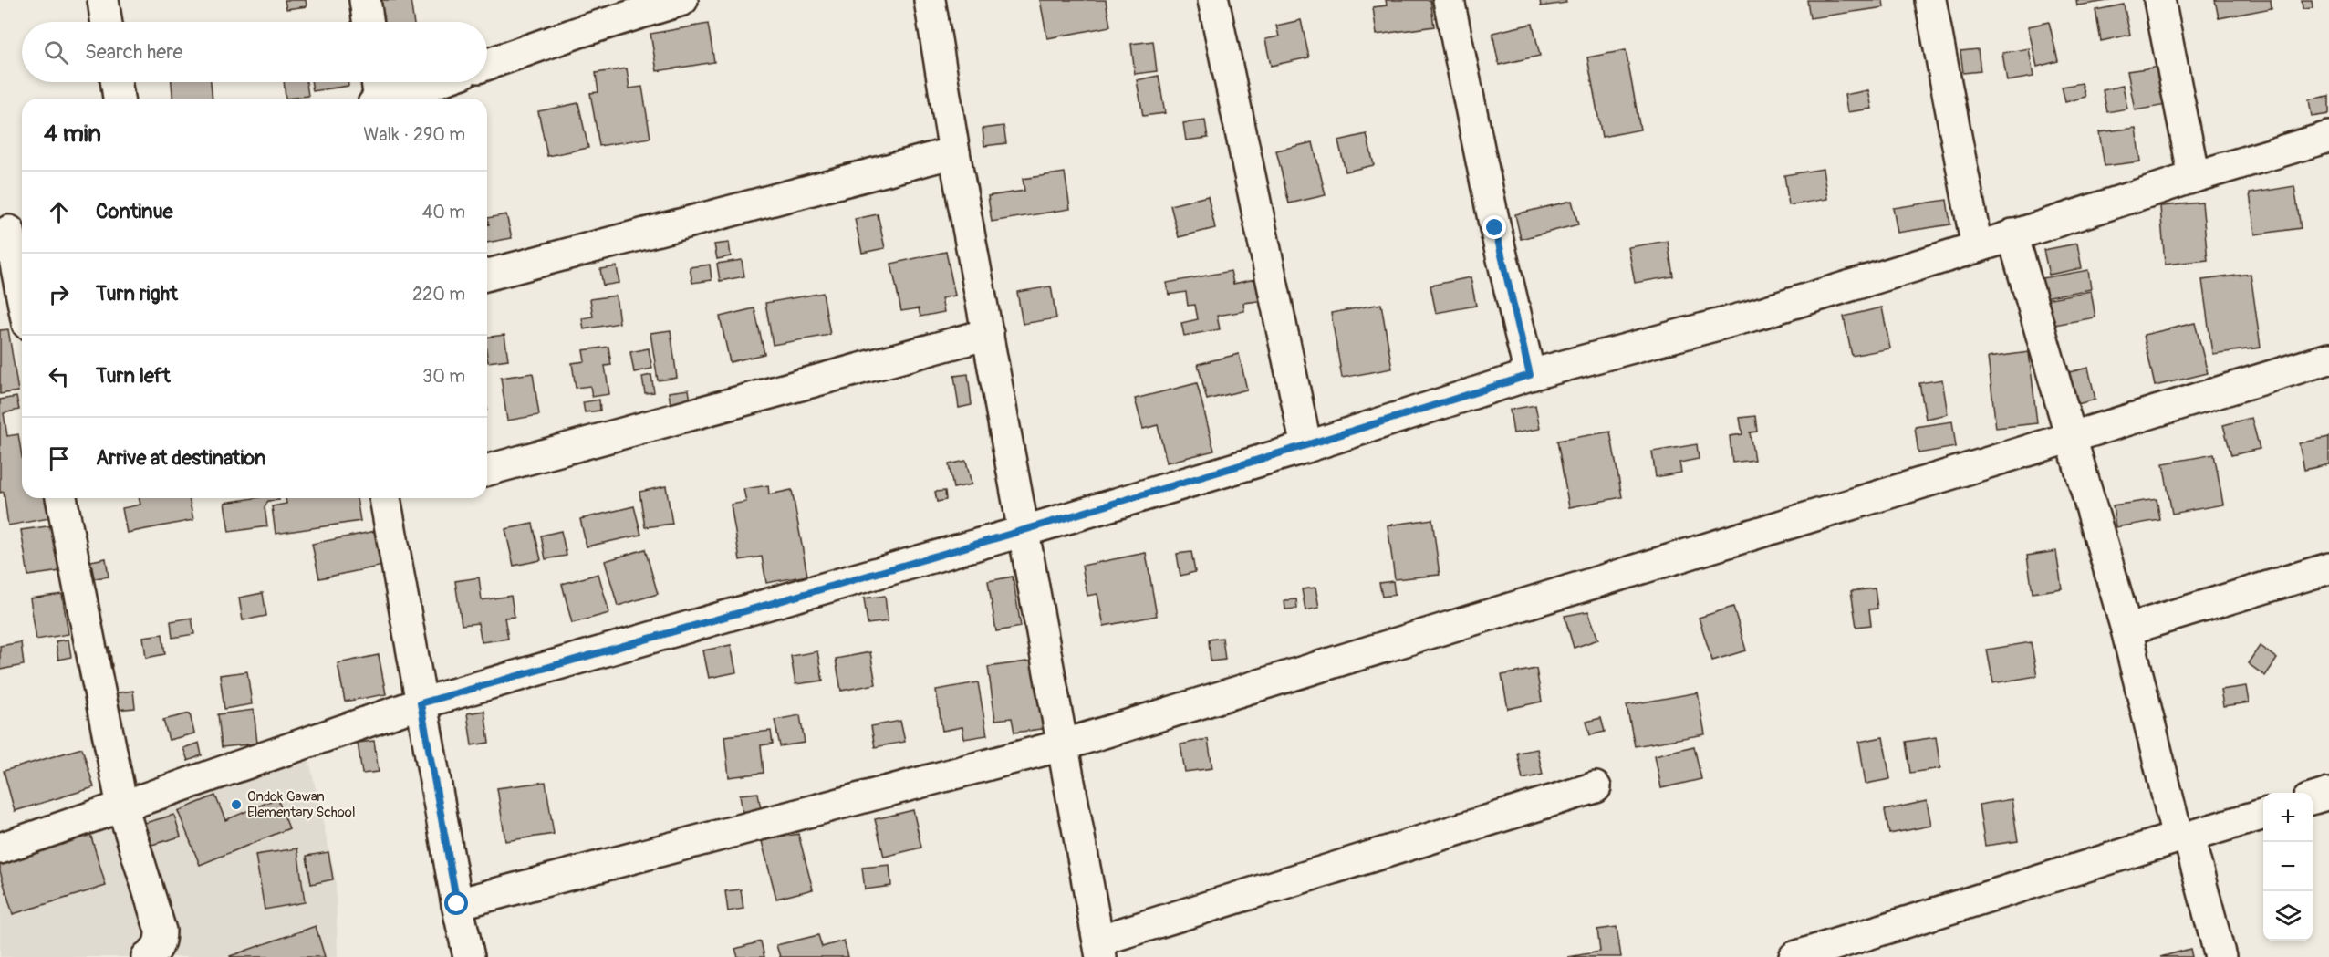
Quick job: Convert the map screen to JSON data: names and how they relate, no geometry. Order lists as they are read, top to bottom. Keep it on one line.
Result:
{"places":["Ondok Gawan Elementary School"],"page":{"search":"Search here","heading":["4 min","Walk · 290 m"],"list":[["Continue","40 m"],["Turn right","220 m"],["Turn left","30 m"],"Arrive at destination"],"map_buttons":["+","−"]}}
